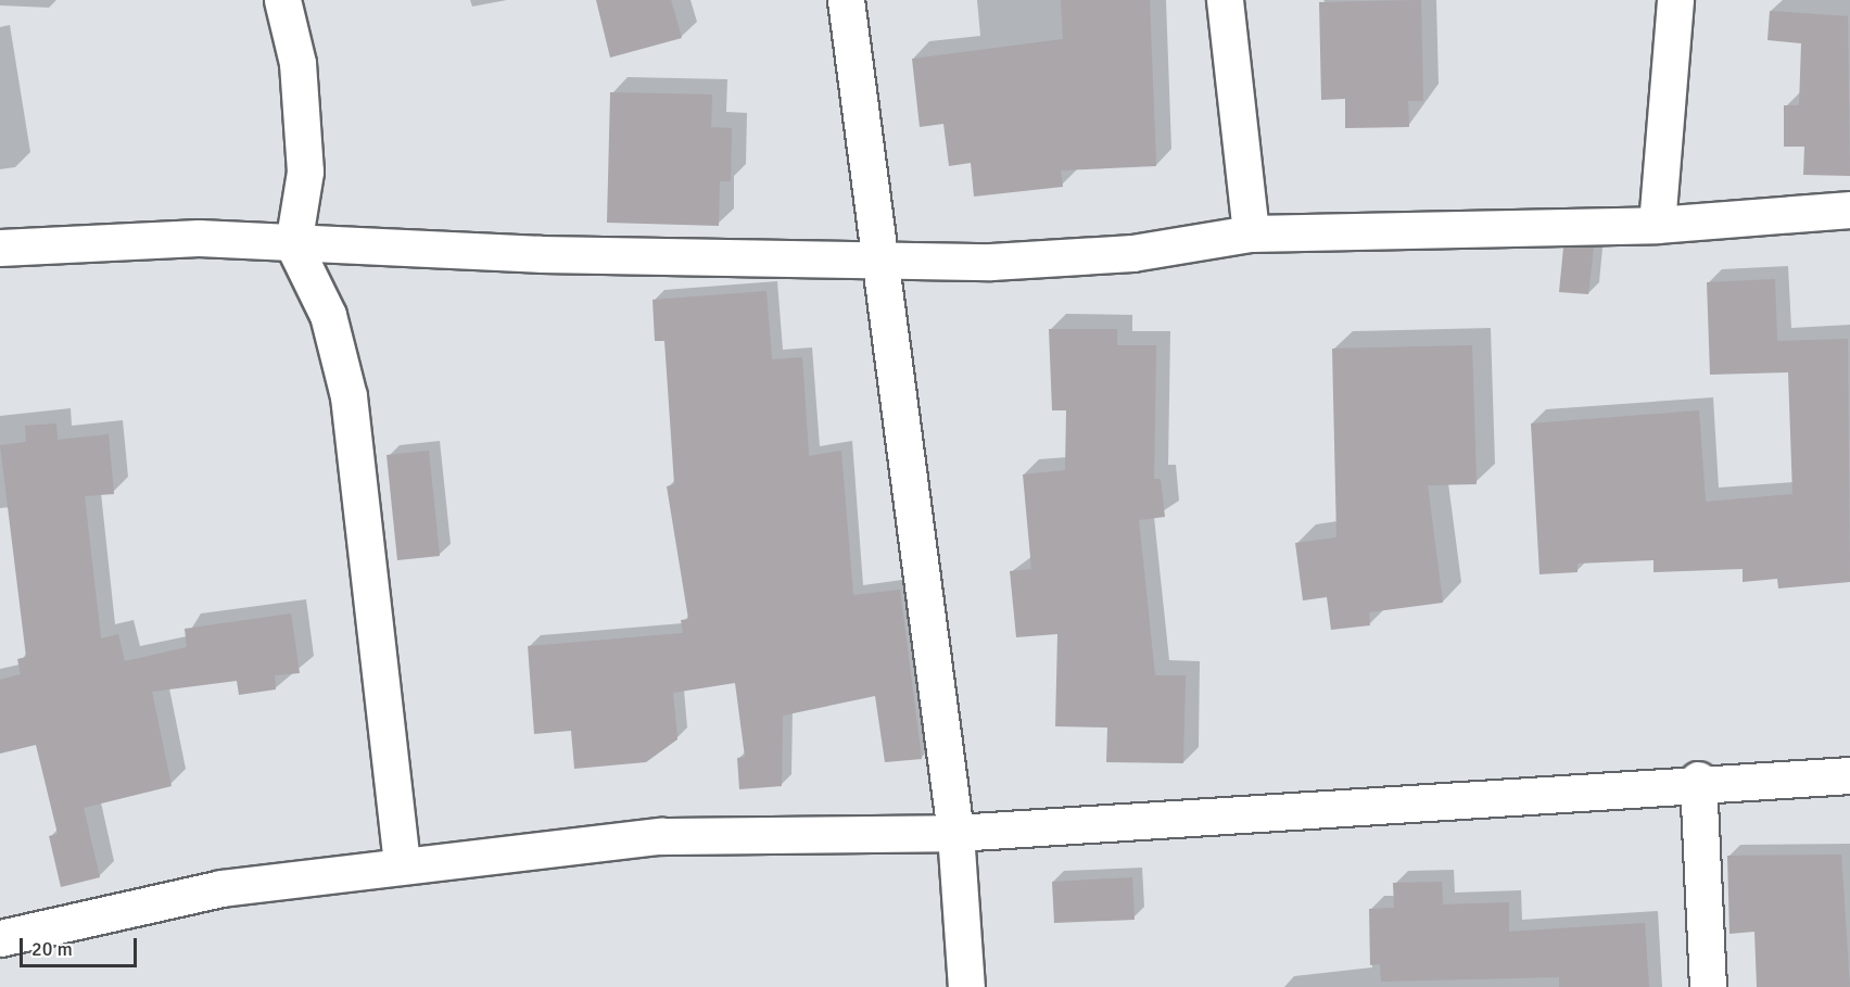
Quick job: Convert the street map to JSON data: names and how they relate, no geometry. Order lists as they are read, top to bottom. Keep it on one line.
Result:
{"scale_bar":"20 m"}
